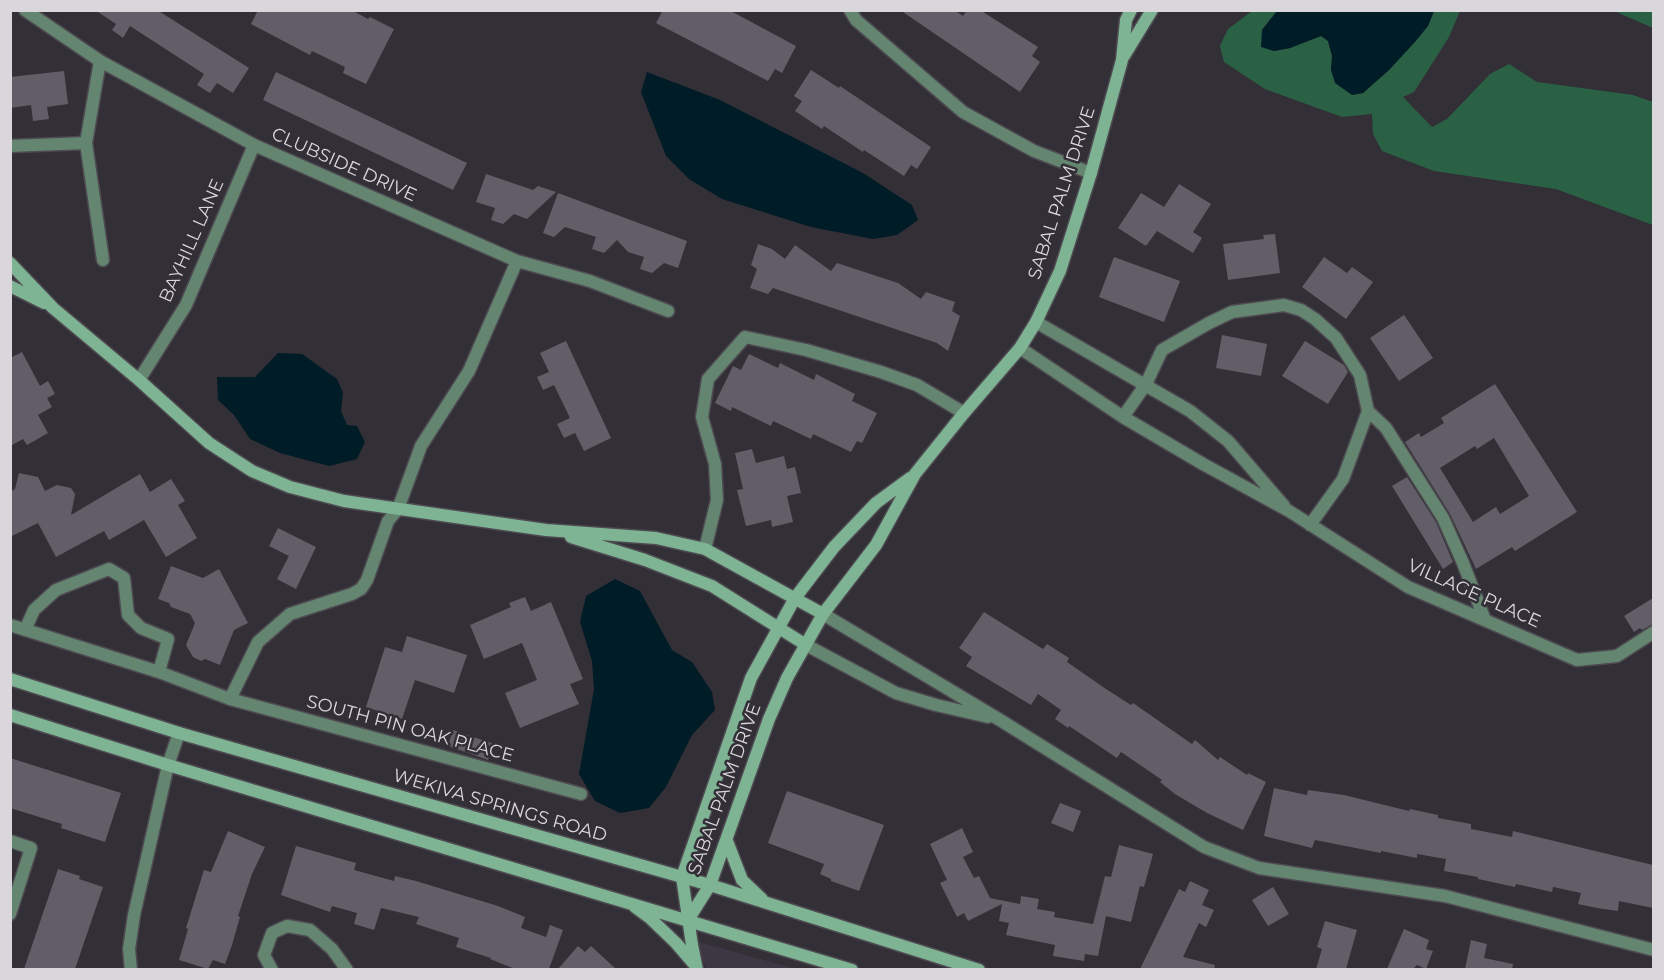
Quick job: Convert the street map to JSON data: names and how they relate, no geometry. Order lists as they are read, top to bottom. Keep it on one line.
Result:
{"streets":{"street":["CLUBSIDE DRIVE","SABAL PALM DRIVE","BAYHILL LANE","VILLAGE PLACE","SOUTH PIN OAK PLACE","WEKIVA SPRINGS ROAD"]},"crossings":[["CLUBSIDE DRIVE","BAYHILL LANE"],["SABAL PALM DRIVE","VILLAGE PLACE"],["SABAL PALM DRIVE","WEKIVA SPRINGS ROAD"]]}
